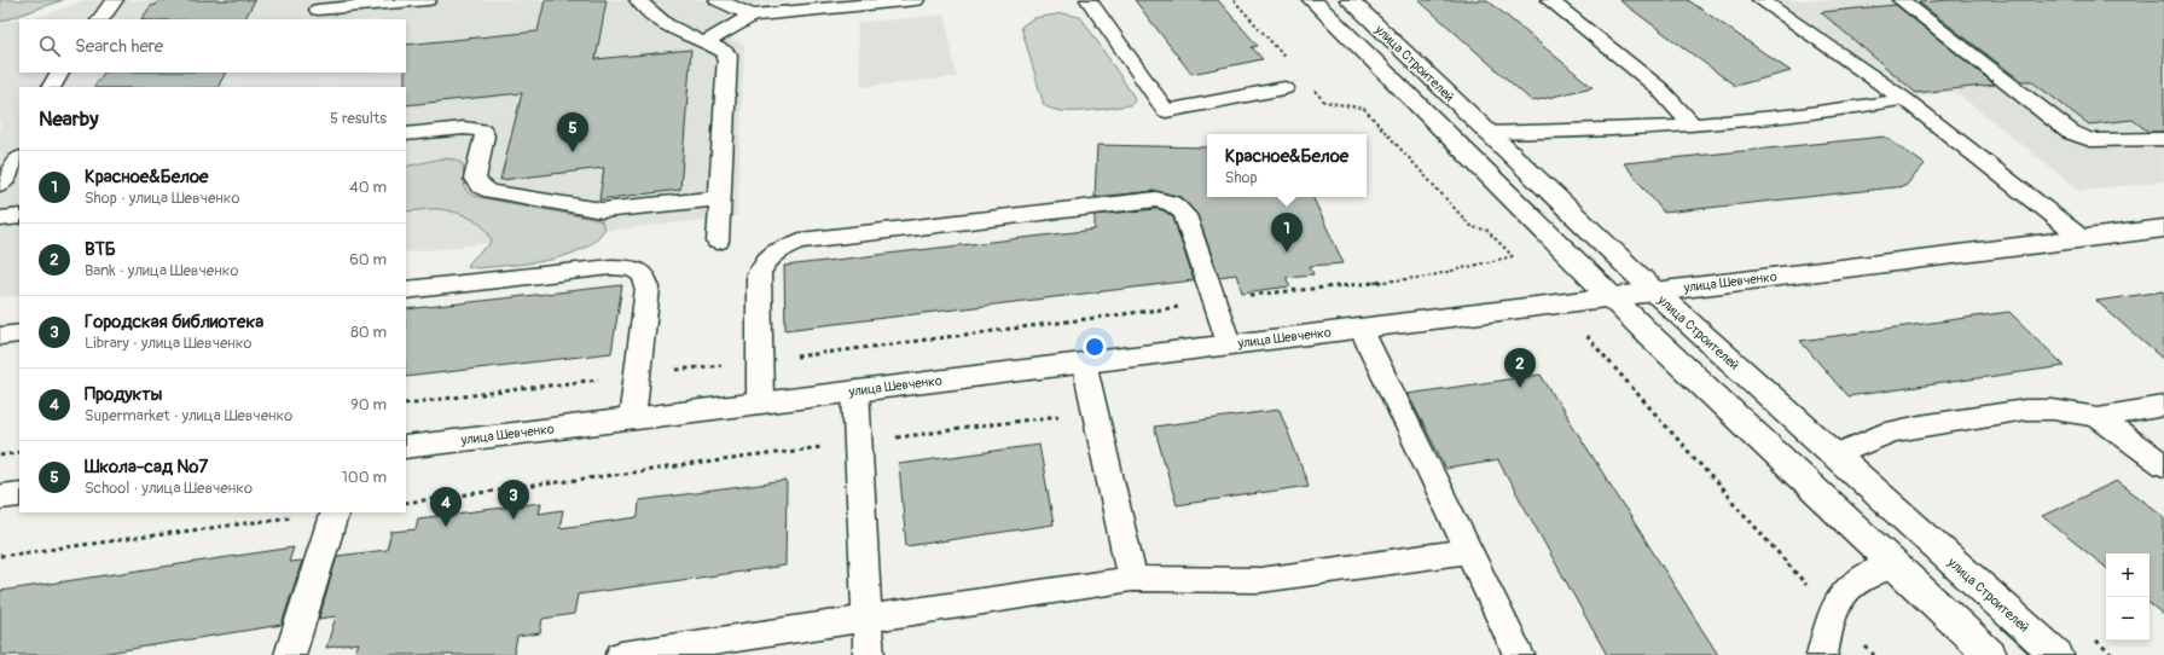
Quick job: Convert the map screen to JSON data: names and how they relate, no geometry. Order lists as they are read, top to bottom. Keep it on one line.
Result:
{"streets":{"main road":["улица Строителей","улица Шевченко"]},"crossings":[["улица Строителей","улица Шевченко"]],"page":{"search":"Search here","heading":["Nearby","5 results"],"pins":["5","1","2","3","4"],"popup":["Красное&Белое","Shop"],"list":[{"mark":"1","name":"Красное&Белое","note":"Shop · улица Шевченко","value":"40 m"},{"mark":"2","name":"ВТБ","note":"Bank · улица Шевченко","value":"60 m"},{"mark":"3","name":"Городская библиотека","note":"Library · улица Шевченко","value":"80 m"},{"mark":"4","name":"Продукты","note":"Supermarket · улица Шевченко","value":"90 m"},{"mark":"5","name":"Школа-сад №7","note":"School · улица Шевченко","value":"100 m"}],"map_buttons":["+","−"]}}
